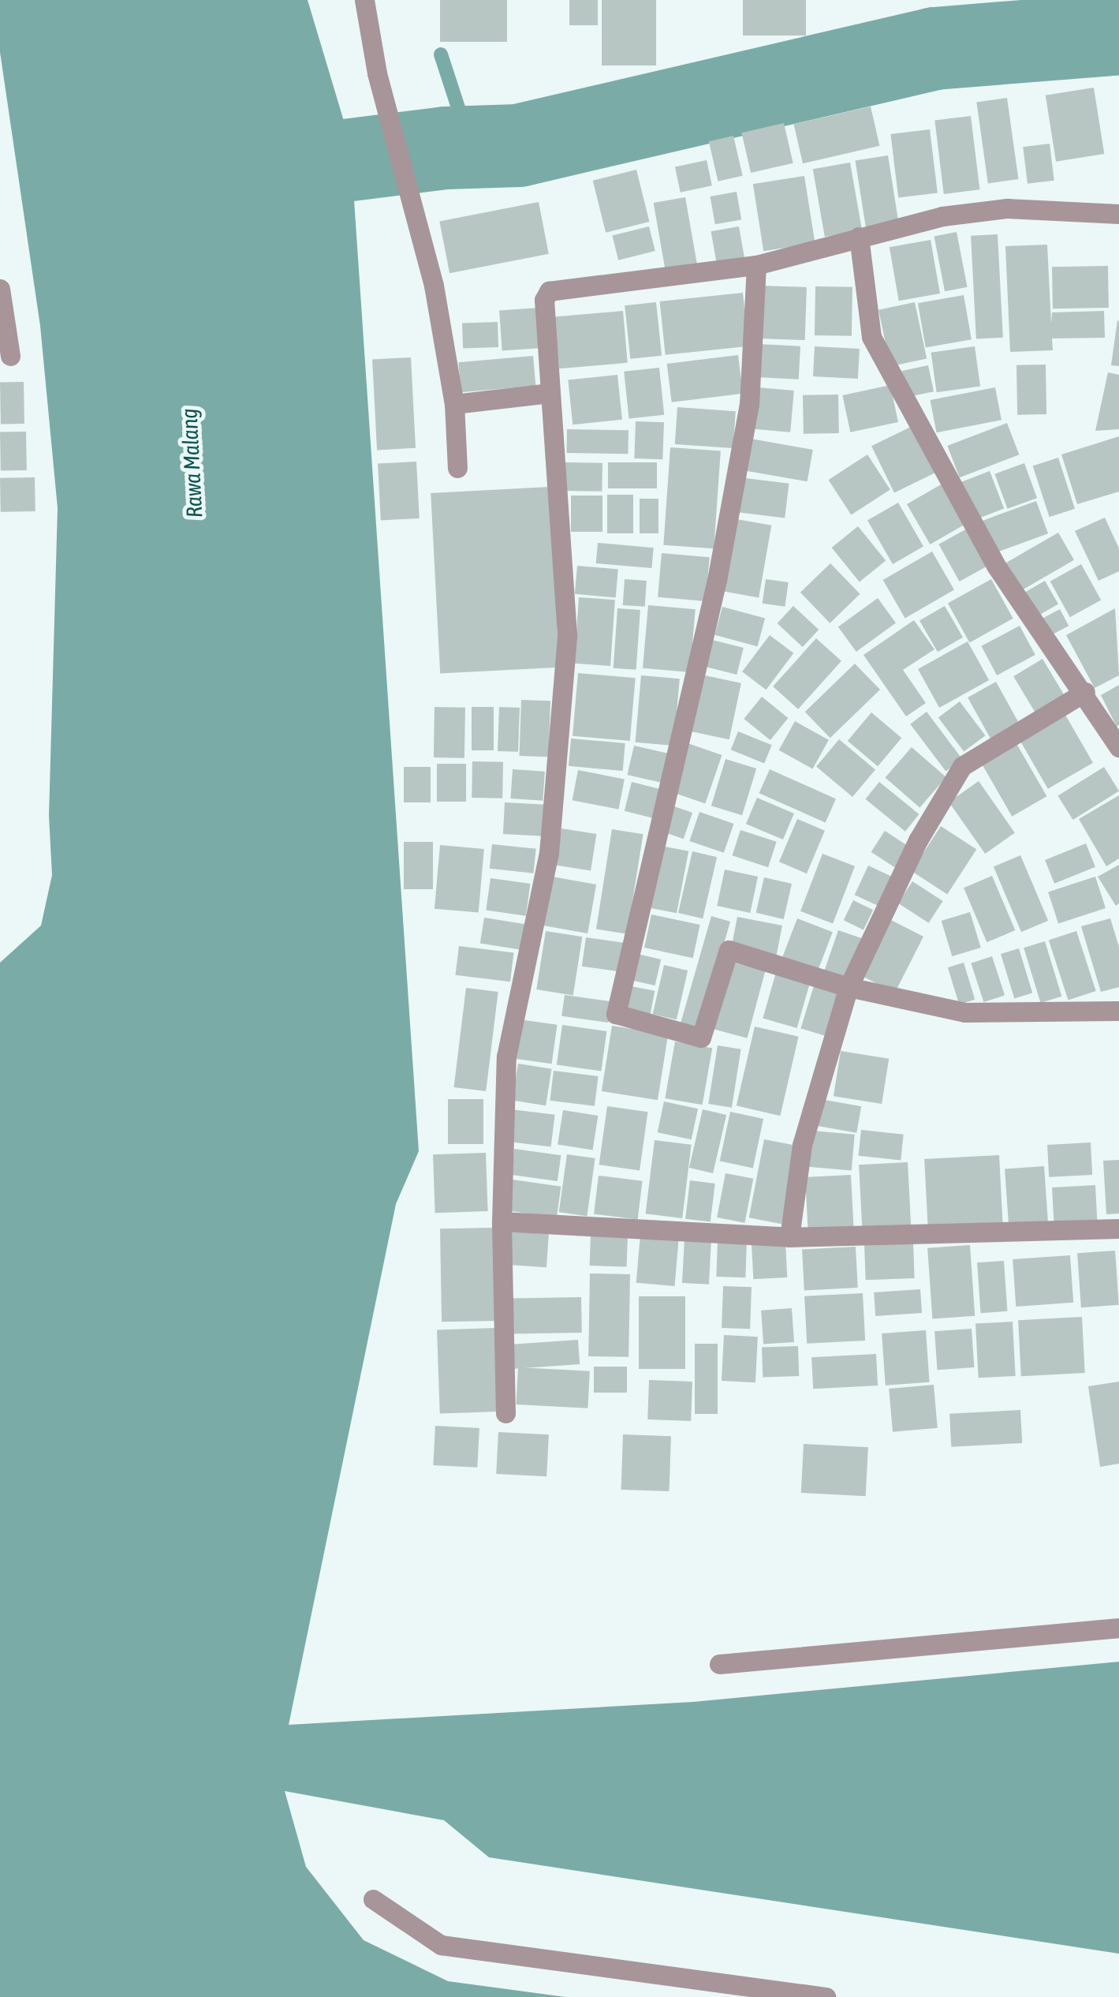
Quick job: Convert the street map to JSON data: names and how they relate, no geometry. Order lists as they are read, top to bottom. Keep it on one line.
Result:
{"water":["Rawa Malang"]}
